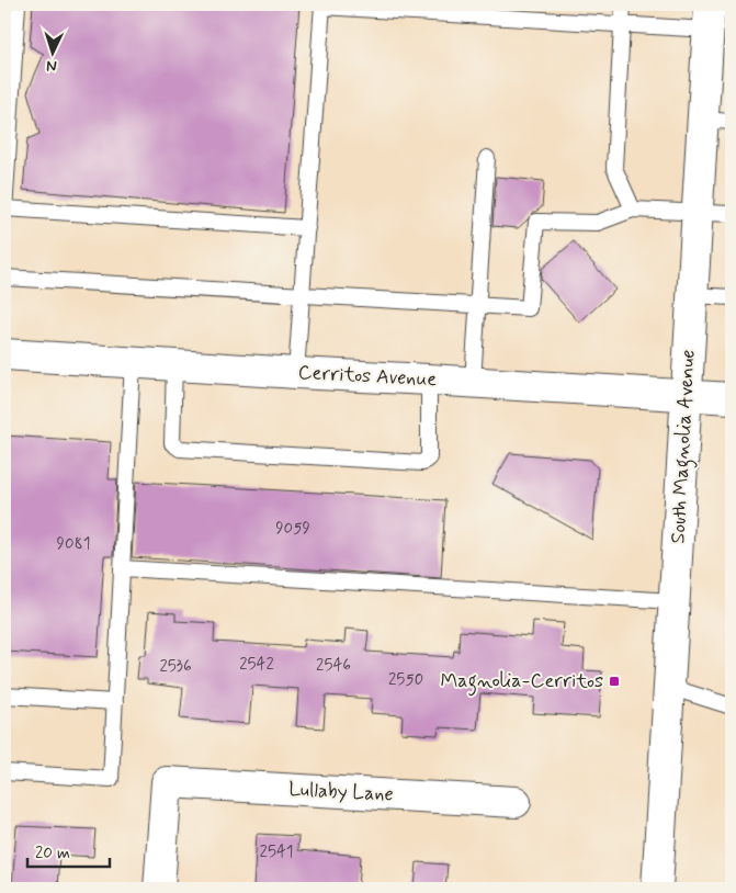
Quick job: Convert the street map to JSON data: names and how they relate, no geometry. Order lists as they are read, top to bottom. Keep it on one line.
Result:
{"streets":{"street":["Cerritos Avenue","South Magnolia Avenue","Lullaby Lane"]},"crossings":[["Cerritos Avenue","South Magnolia Avenue"]],"places":{"transit":["Magnolia-Cerritos"]},"house_numbers":["9059","9081","2542","2546","2536","2550","2541"],"scale_bar":"20 m","north":"bottom"}
